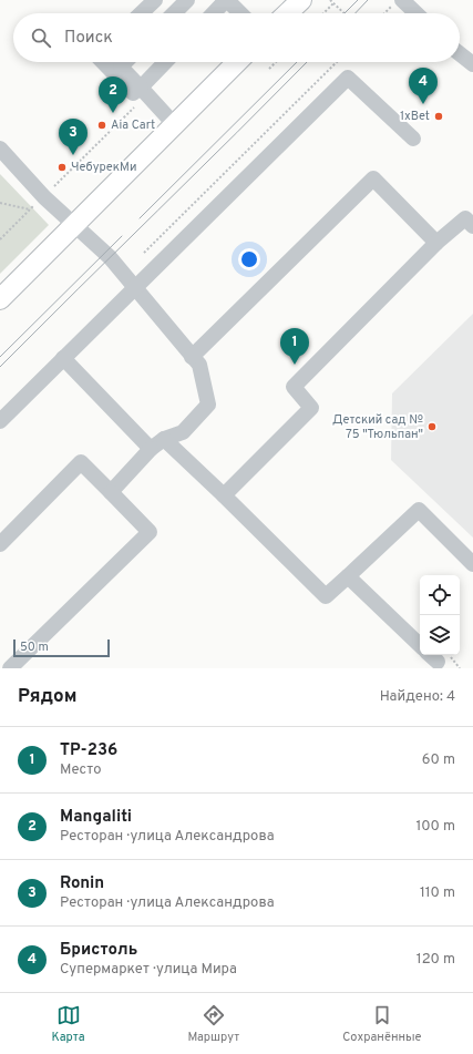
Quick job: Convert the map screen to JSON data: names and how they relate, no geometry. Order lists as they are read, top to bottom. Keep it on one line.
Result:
{"places":["1xBet","Aia Cart","ЧебурекМи","Детский сад № 75 \"Тюльпан\""],"scale_bar":"50 m","page":{"search":"Поиск","pins":["4","2","3","1"],"scale":"50 m","heading":["Рядом","Найдено: 4"],"list":[{"mark":"1","name":"ТР-236","note":"Место","value":"60 m"},{"mark":"2","name":"Mangaliti","note":"Ресторан · улица Александрова","value":"100 m"},{"mark":"3","name":"Ronin","note":"Ресторан · улица Александрова","value":"110 m"},{"mark":"4","name":"Бристоль","note":"Супермаркет · улица Мира","value":"120 m"}],"nav":["Карта","Маршрут","Сохранённые"]}}
